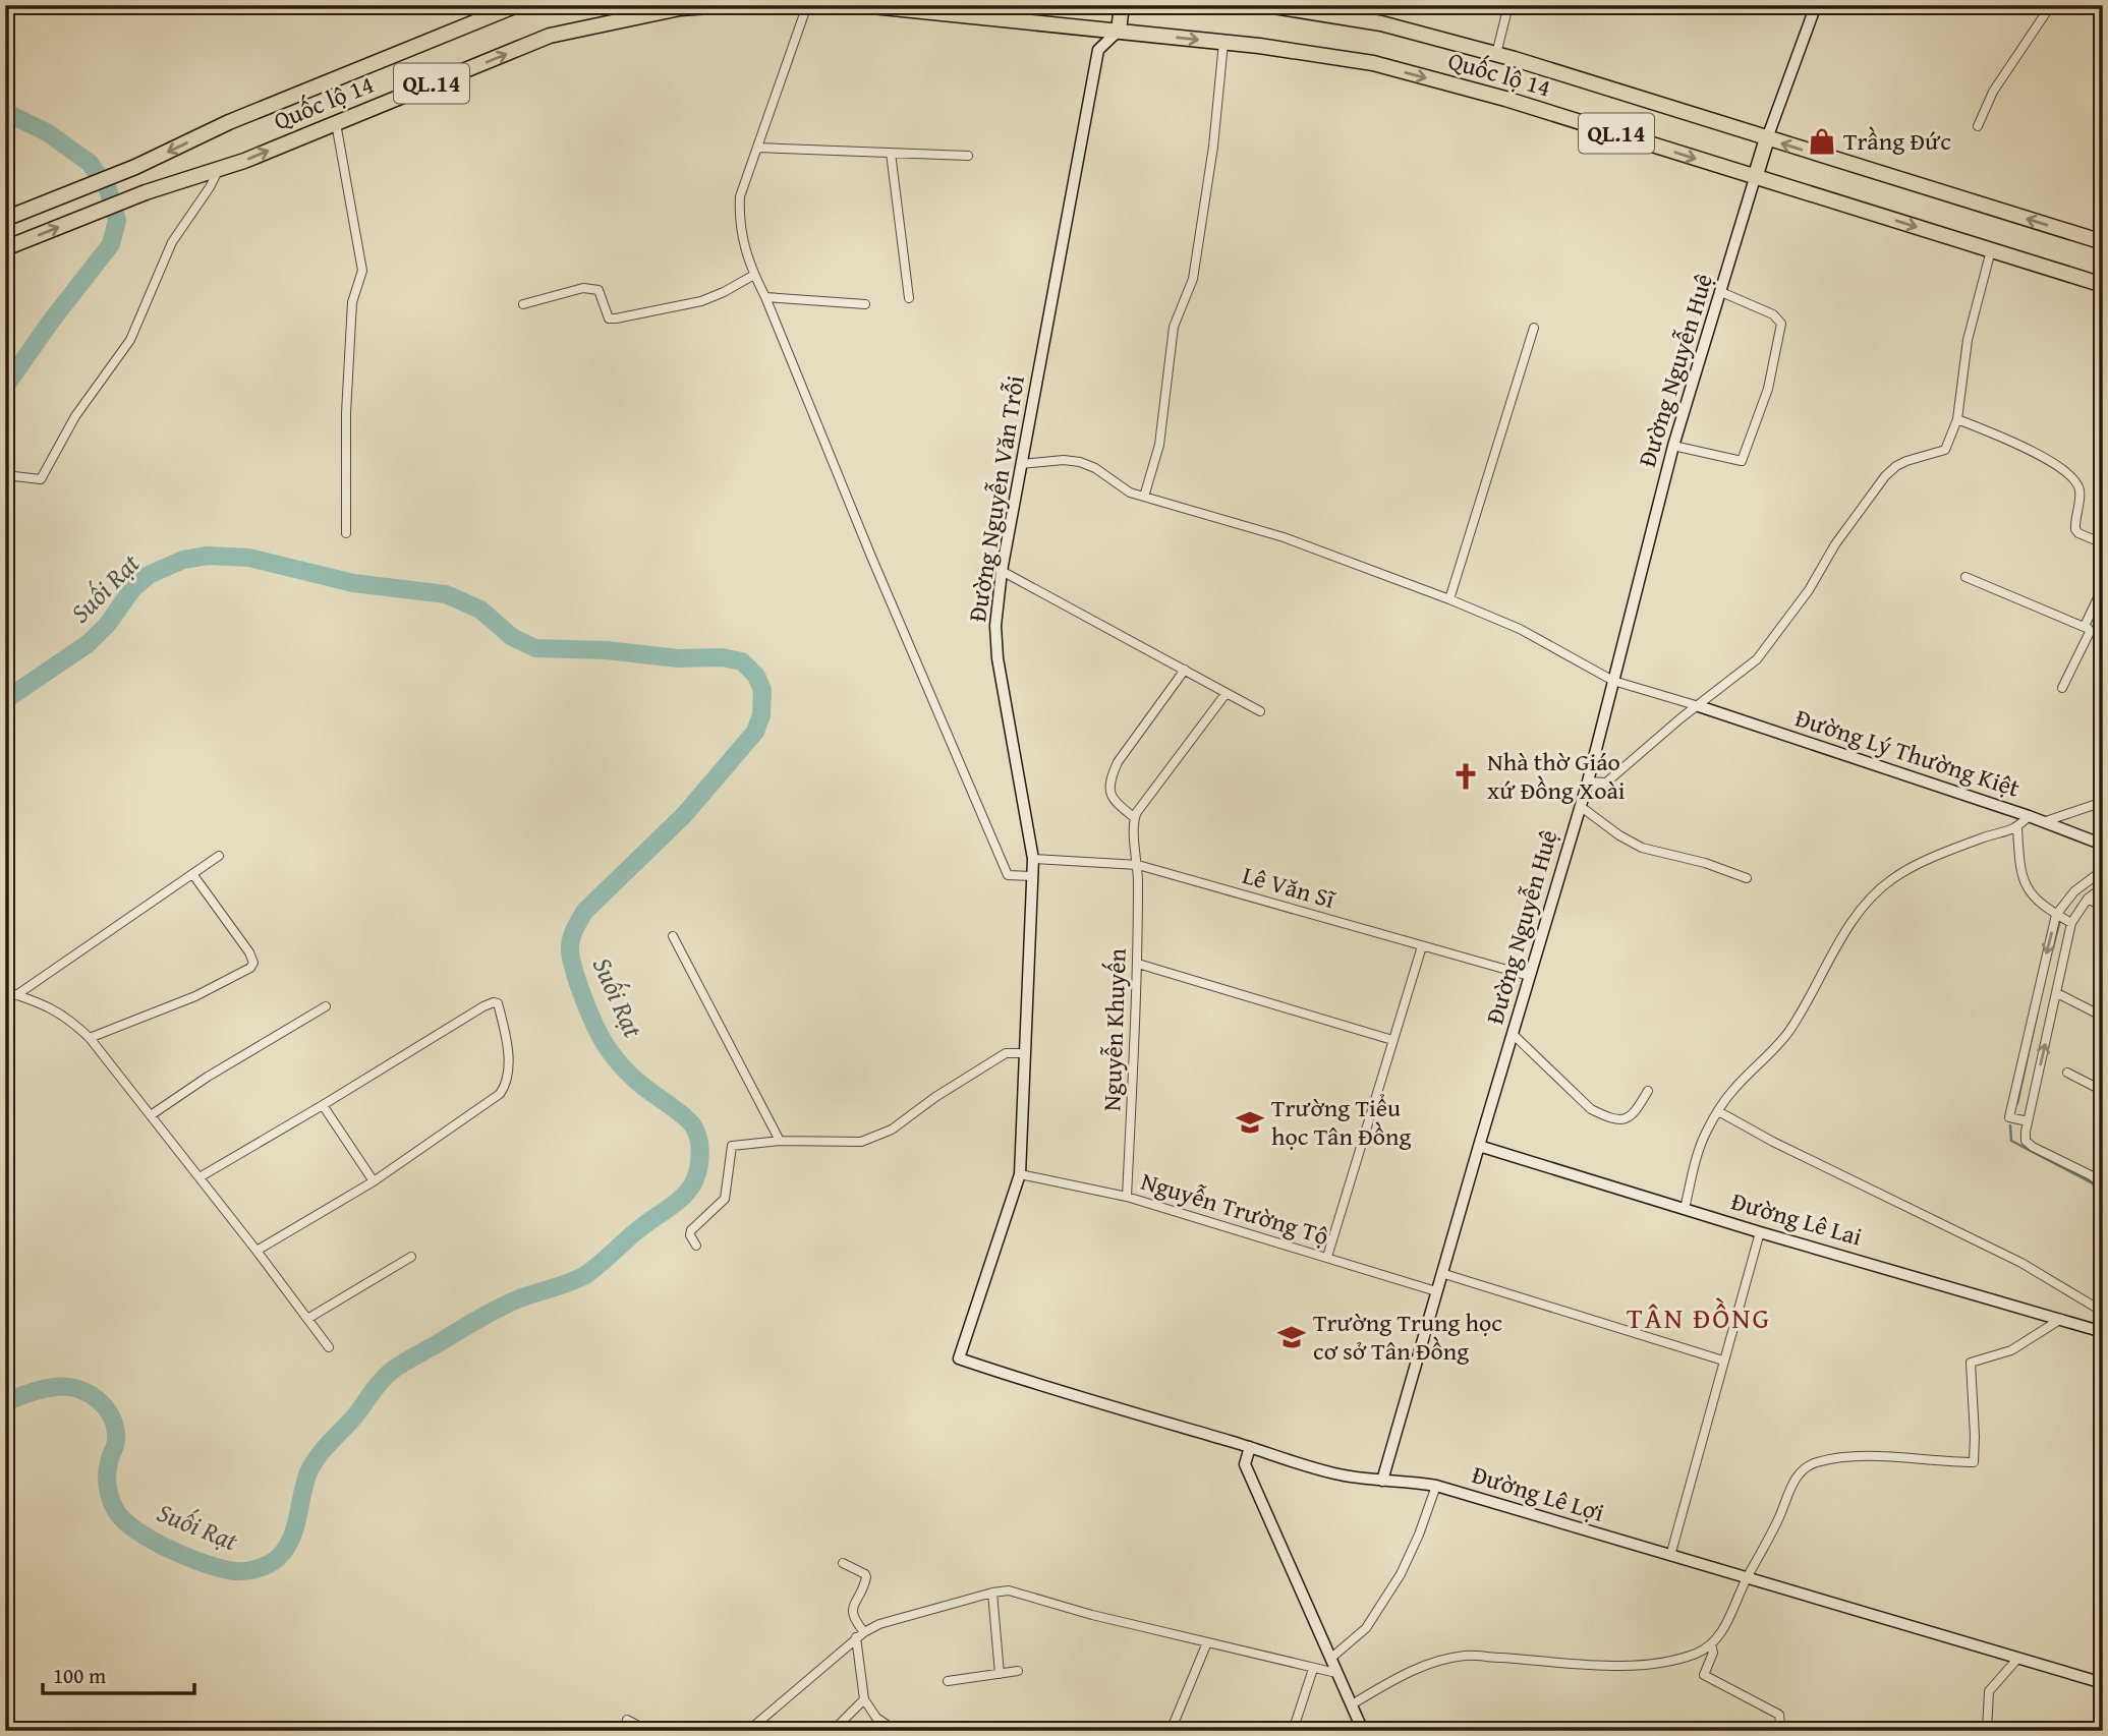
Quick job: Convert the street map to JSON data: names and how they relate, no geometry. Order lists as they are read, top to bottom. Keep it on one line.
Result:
{"streets":{"highway":["Quốc lộ 14","QL.14"],"street":["Đường Nguyễn Huệ","Đường Nguyễn Văn Trỗi","Đường Lý Thường Kiệt","Lê Văn Sĩ","Nguyễn Khuyến","Nguyễn Trường Tộ","Đường Lê Lai","Đường Lê Lợi"]},"crossings":[["Quốc lộ 14","Đường Nguyễn Huệ"],["Quốc lộ 14","Đường Nguyễn Văn Trỗi"],["Đường Nguyễn Huệ","Lê Văn Sĩ"],["Đường Nguyễn Huệ","Nguyễn Trường Tộ"],["Đường Nguyễn Huệ","Đường Lê Lai"],["Đường Nguyễn Huệ","Đường Lê Lợi"],["Đường Nguyễn Văn Trỗi","Lê Văn Sĩ"],["Đường Nguyễn Văn Trỗi","Nguyễn Trường Tộ"],["Đường Nguyễn Văn Trỗi","Đường Lê Lợi"],["Lê Văn Sĩ","Nguyễn Khuyến"],["Nguyễn Khuyến","Nguyễn Trường Tộ"]],"districts":["TÂN ĐỒNG"],"water":["Suối Rạt"],"places":{"shop":["Trầng Đức"],"church":["Nhà thờ Giáo xứ Đồng Xoài"],"school or university":["Trường Tiểu học Tân Đồng","Trường Trung học cơ sở Tân Đồng"]},"scale_bar":"100 m"}
